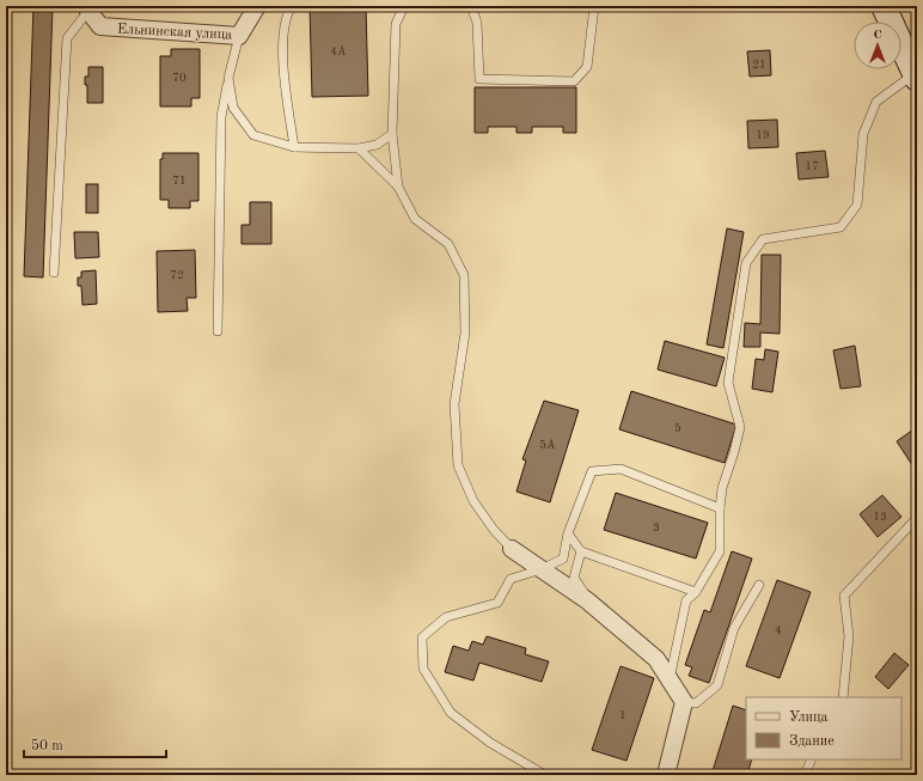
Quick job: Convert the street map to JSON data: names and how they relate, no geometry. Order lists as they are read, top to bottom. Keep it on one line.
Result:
{"streets":{"street":["Ельнинская улица"]},"house_numbers":["4А","21","70","19","17","71","72","5","5А","13","3","4","1"],"legend":["Улица","Здание"],"scale_bar":"50 m","north":"top"}
